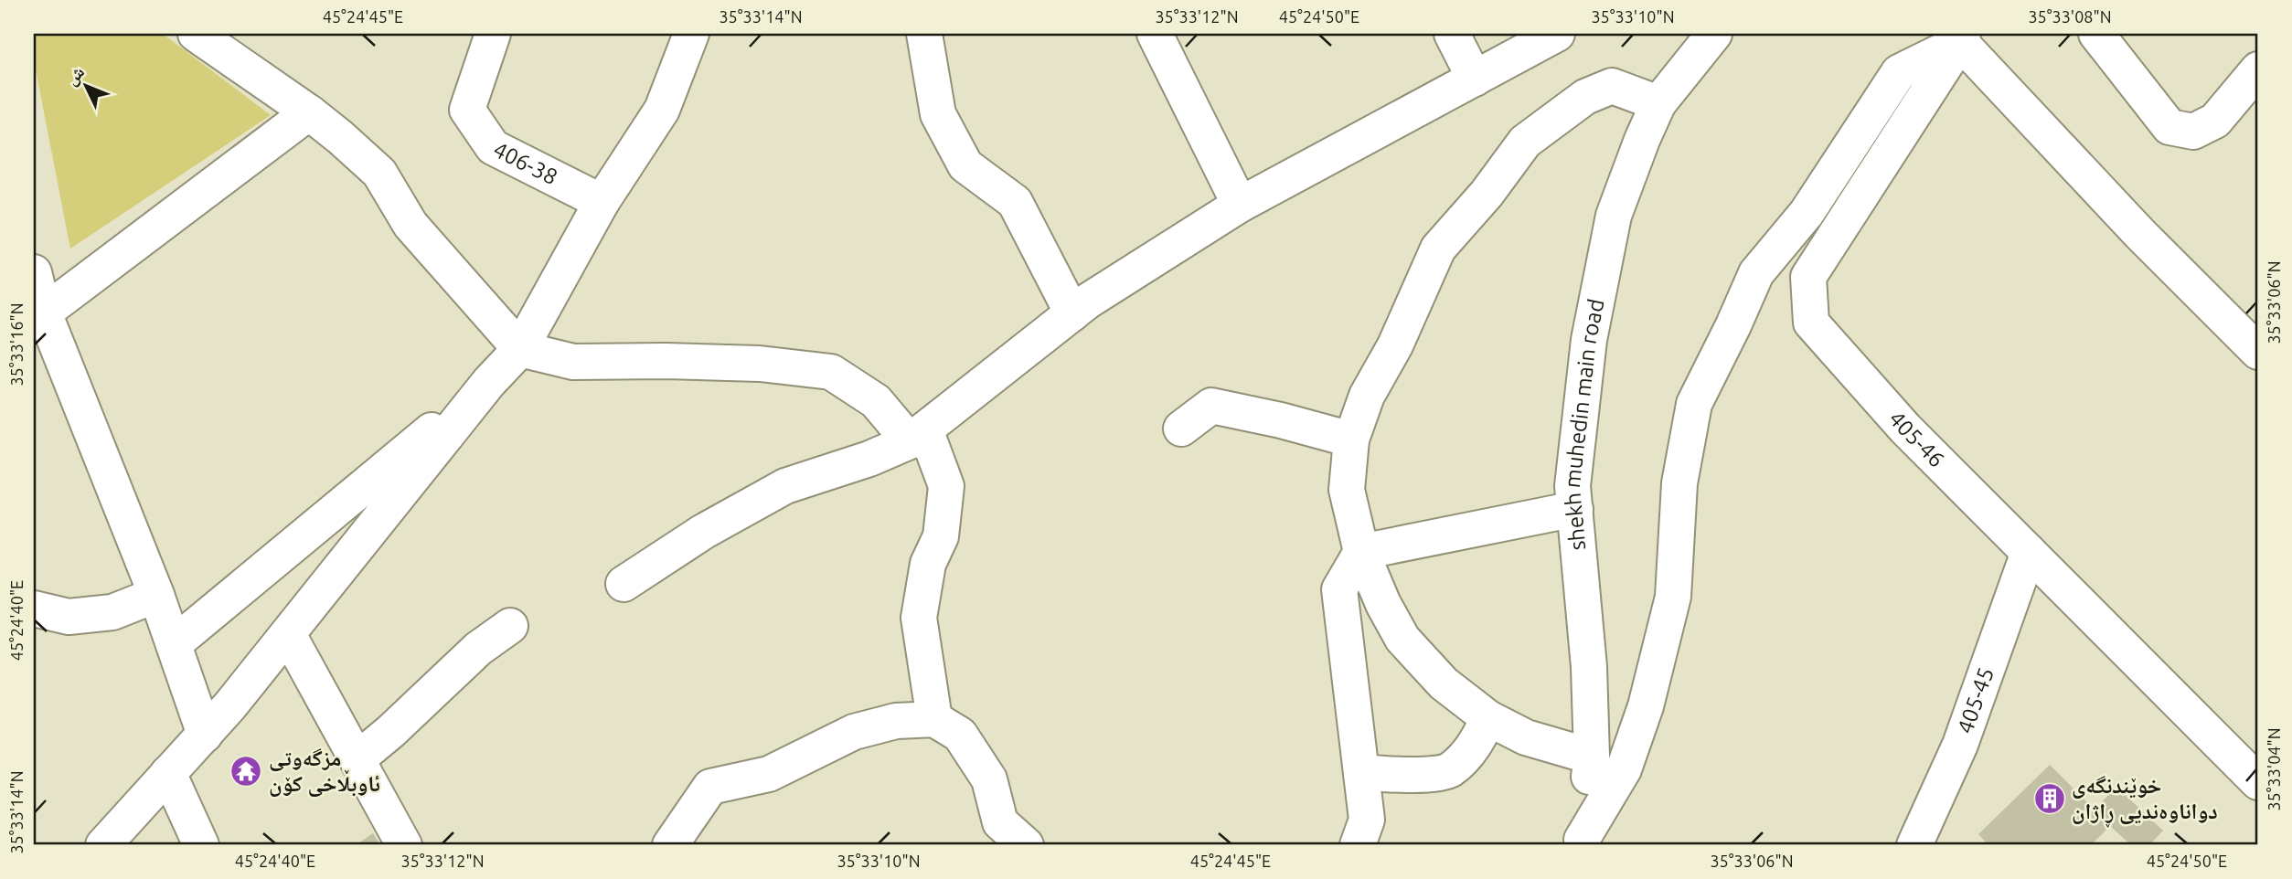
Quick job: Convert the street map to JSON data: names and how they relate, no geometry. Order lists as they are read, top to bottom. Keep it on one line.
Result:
{"streets":{"street":["406-38","shekh muhedin main road","405-46","405-45"]},"crossings":[["405-46","405-45"]],"places":{"temple":["مزگەوتی ئاوبڵاخی کۆن"],"building":["خوێندنگەی دواناوەندیی ڕاژان"]},"north":"top left","coordinates":["45°24'45\"E","35°33'14\"N","35°33'12\"N","45°24'50\"E","35°33'10\"N","35°33'08\"N","35°33'06\"N","35°33'16\"N","45°24'40\"E","35°33'04\"N"]}
